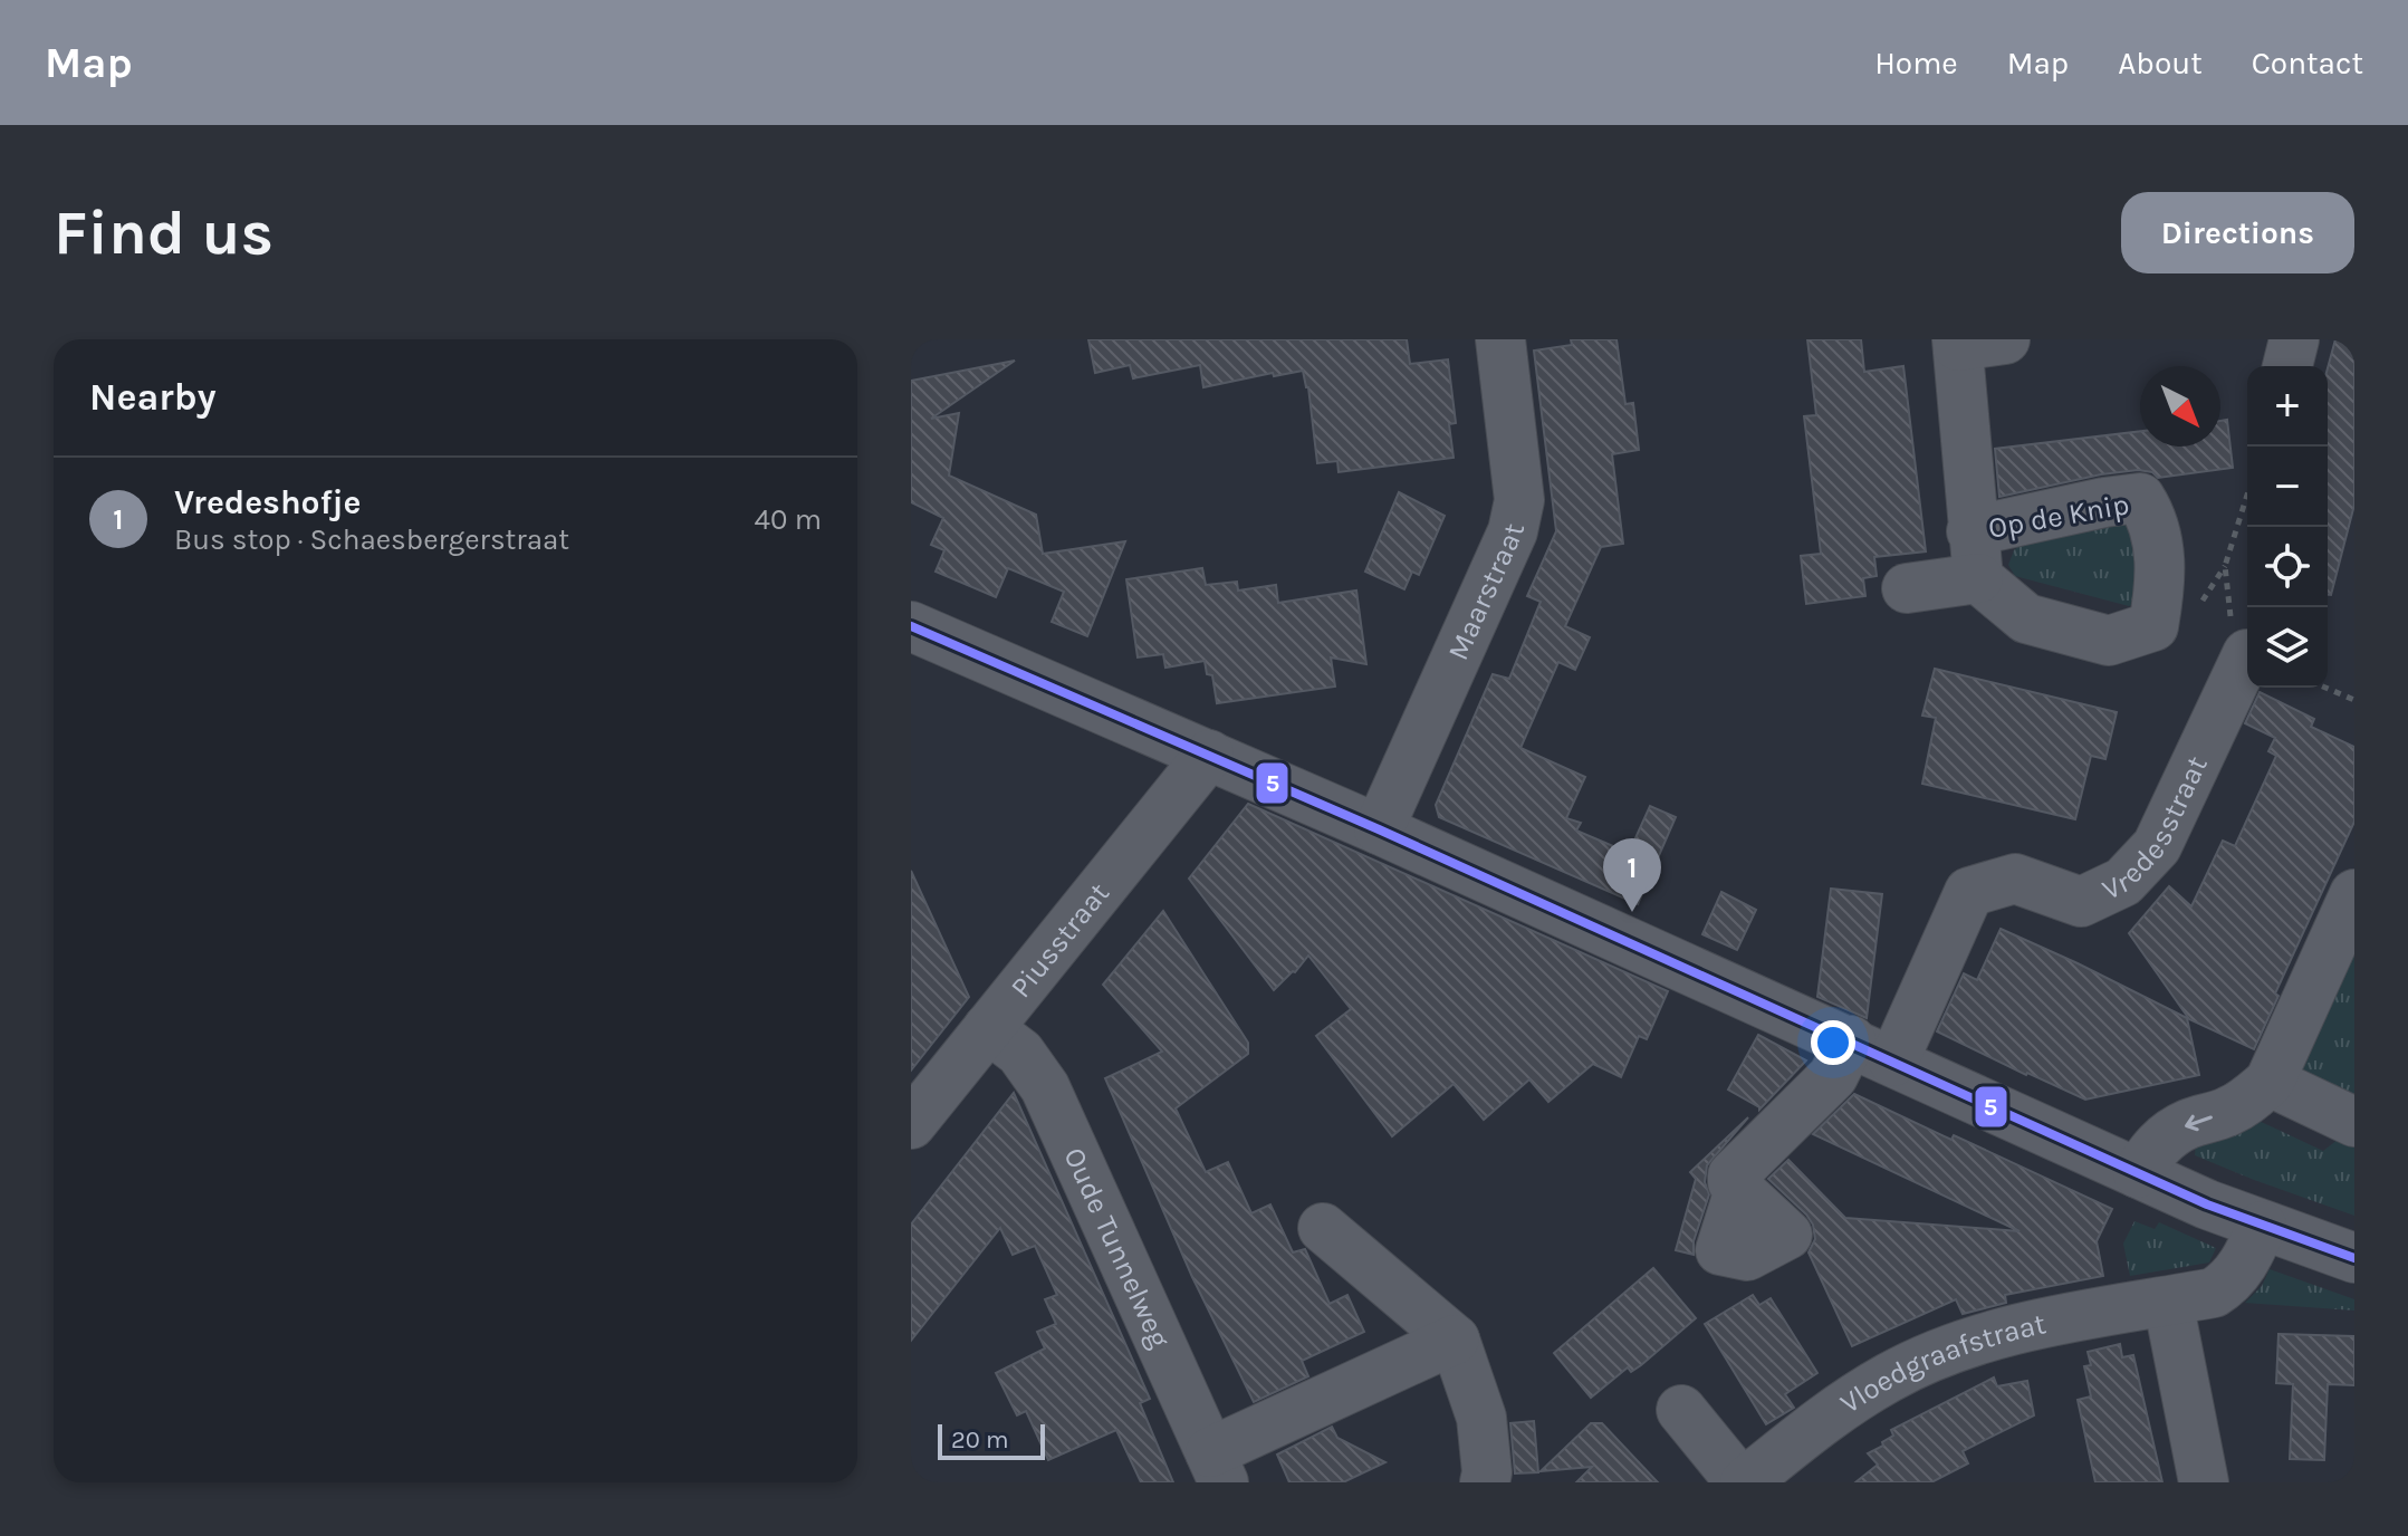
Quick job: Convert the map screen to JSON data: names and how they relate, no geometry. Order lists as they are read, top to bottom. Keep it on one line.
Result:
{"streets":{"street":["Op de Knip","Maarstraat","Vredesstraat","Piusstraat","Oude Tunnelweg","Vloedgraafstraat"]},"crossings":[["Piusstraat","Oude Tunnelweg"]],"lines":["transit line 5"],"scale_bar":"20 m","north":"bottom right","page":{"header":"Map","nav":["Home","Map","About","Contact"],"buttons":"Directions","title":"Find us","heading":"Nearby","map_buttons":["+","−"],"list":[{"mark":"1","name":"Vredeshofje","note":"Bus stop · Schaesbergerstraat","value":"40 m"}],"pins":"1","scale":"20 m"}}
